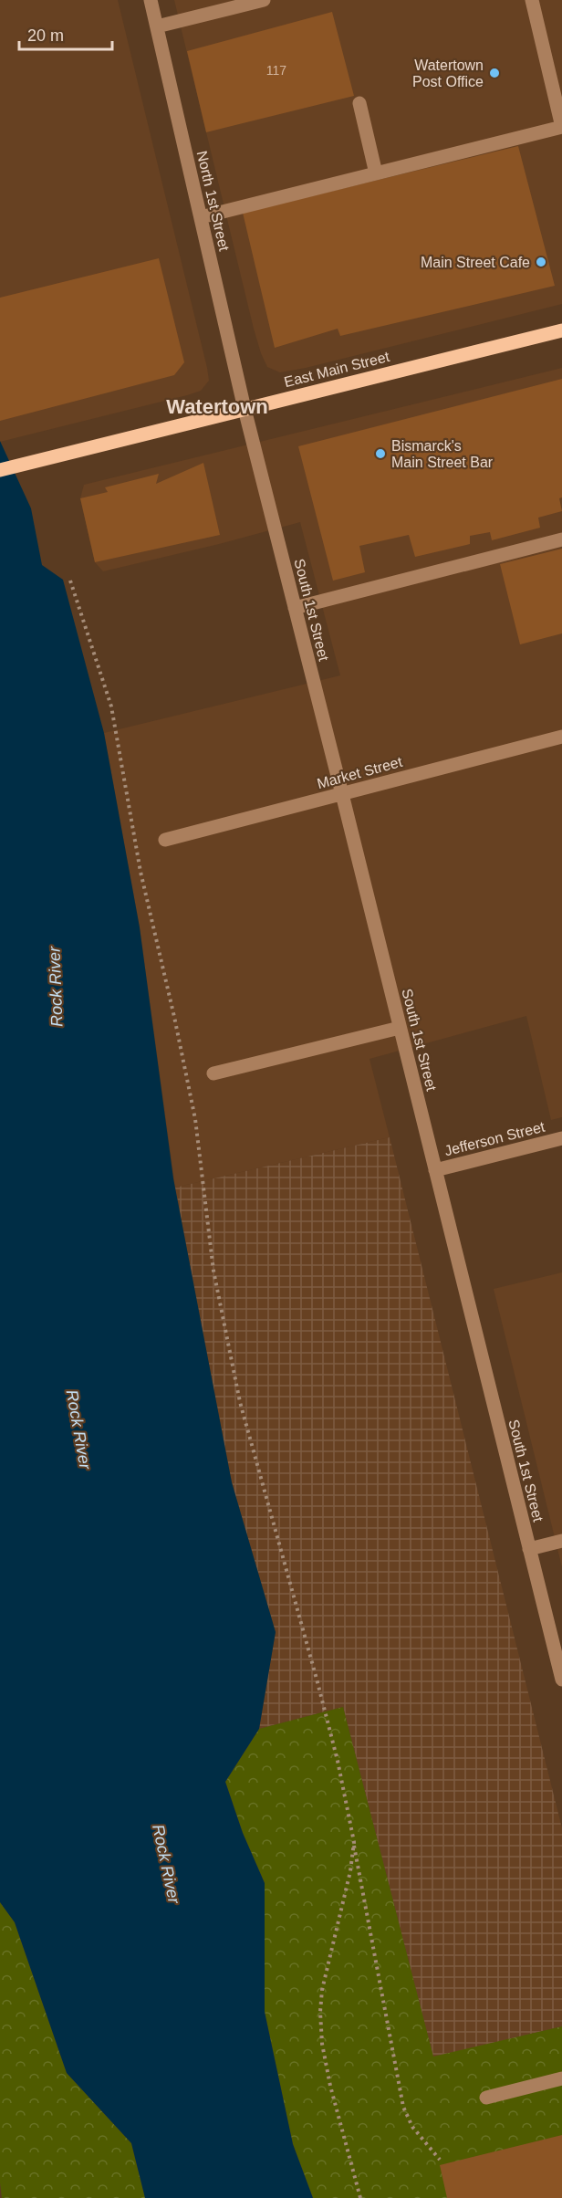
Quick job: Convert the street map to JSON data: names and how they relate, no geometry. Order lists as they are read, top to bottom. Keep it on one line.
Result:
{"streets":{"main road":["East Main Street"],"street":["North 1st Street","South 1st Street","Market Street","Jefferson Street"]},"crossings":[["North 1st Street","East Main Street"],["North 1st Street","South 1st Street"],["East Main Street","South 1st Street"],["South 1st Street","Market Street"],["South 1st Street","Jefferson Street"]],"districts":["Watertown"],"water":["Rock River"],"places":["Watertown Post Office","Main Street Cafe","Bismarck's Main Street Bar"],"house_numbers":["117"],"scale_bar":"20 m"}
